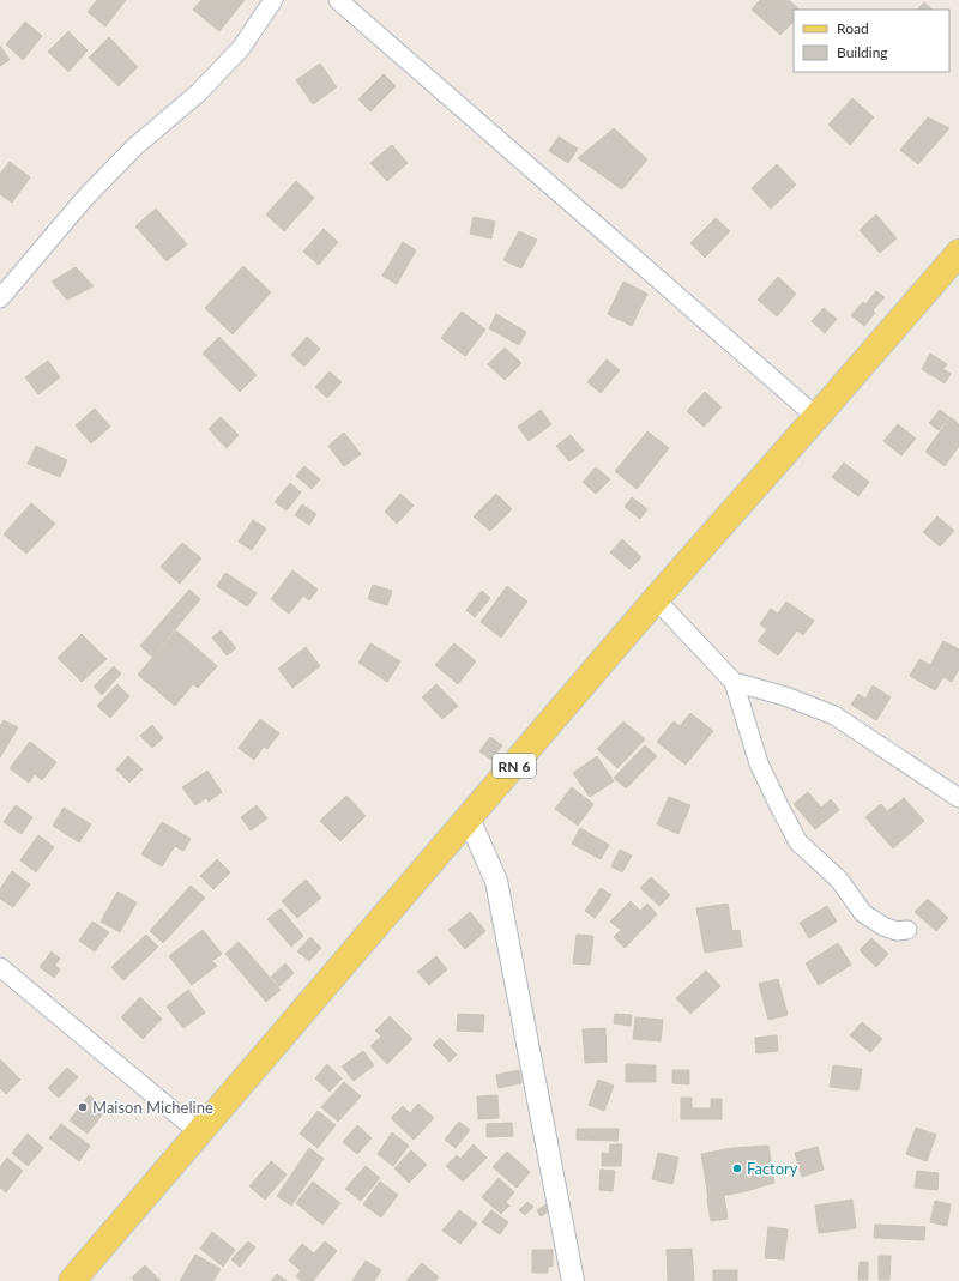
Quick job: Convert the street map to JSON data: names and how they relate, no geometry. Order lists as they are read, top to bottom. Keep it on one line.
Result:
{"streets":{"main road":["RN 6"]},"places":["Maison Micheline","Factory"],"legend":["Road","Building"]}
